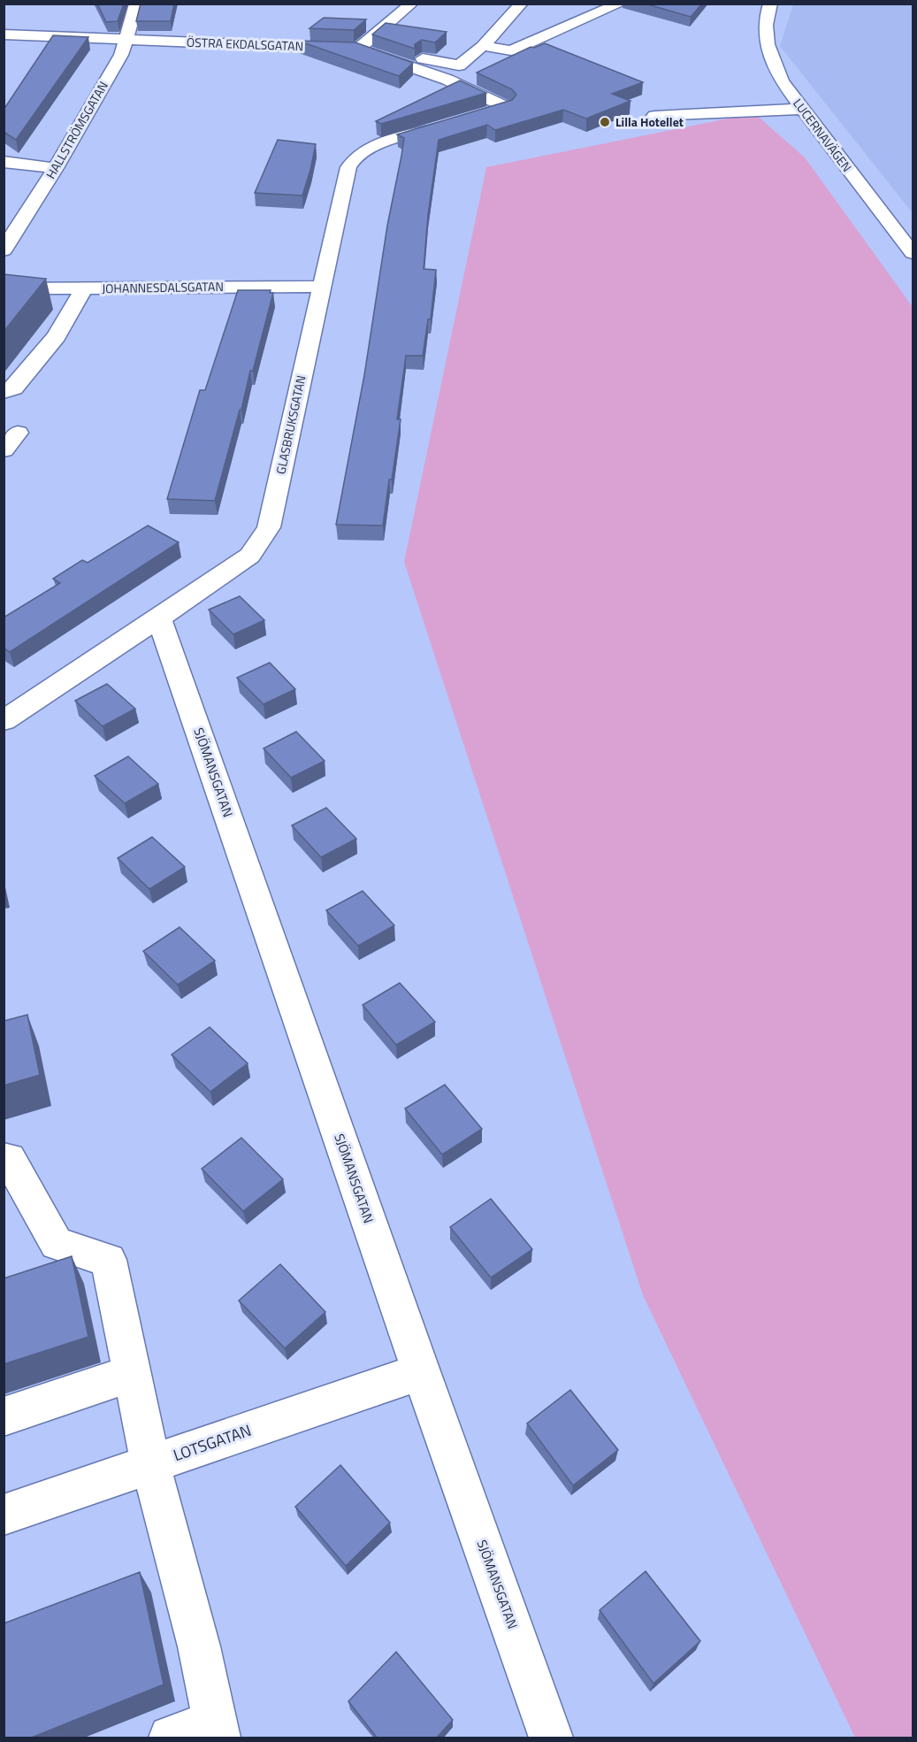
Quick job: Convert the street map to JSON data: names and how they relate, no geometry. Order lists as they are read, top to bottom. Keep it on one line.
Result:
{"streets":{"street":["ÖSTRA EKDALSGATAN","HALLSTRÖMSGATAN","LUCERNAVÄGEN","JOHANNESDALSGATAN","GLASBRUKSGATAN","SJÖMANSGATAN","LOTSGATAN"]},"crossings":[["ÖSTRA EKDALSGATAN","HALLSTRÖMSGATAN"],["JOHANNESDALSGATAN","GLASBRUKSGATAN"],["GLASBRUKSGATAN","SJÖMANSGATAN"],["SJÖMANSGATAN","LOTSGATAN"]],"places":["Lilla Hotellet"]}
